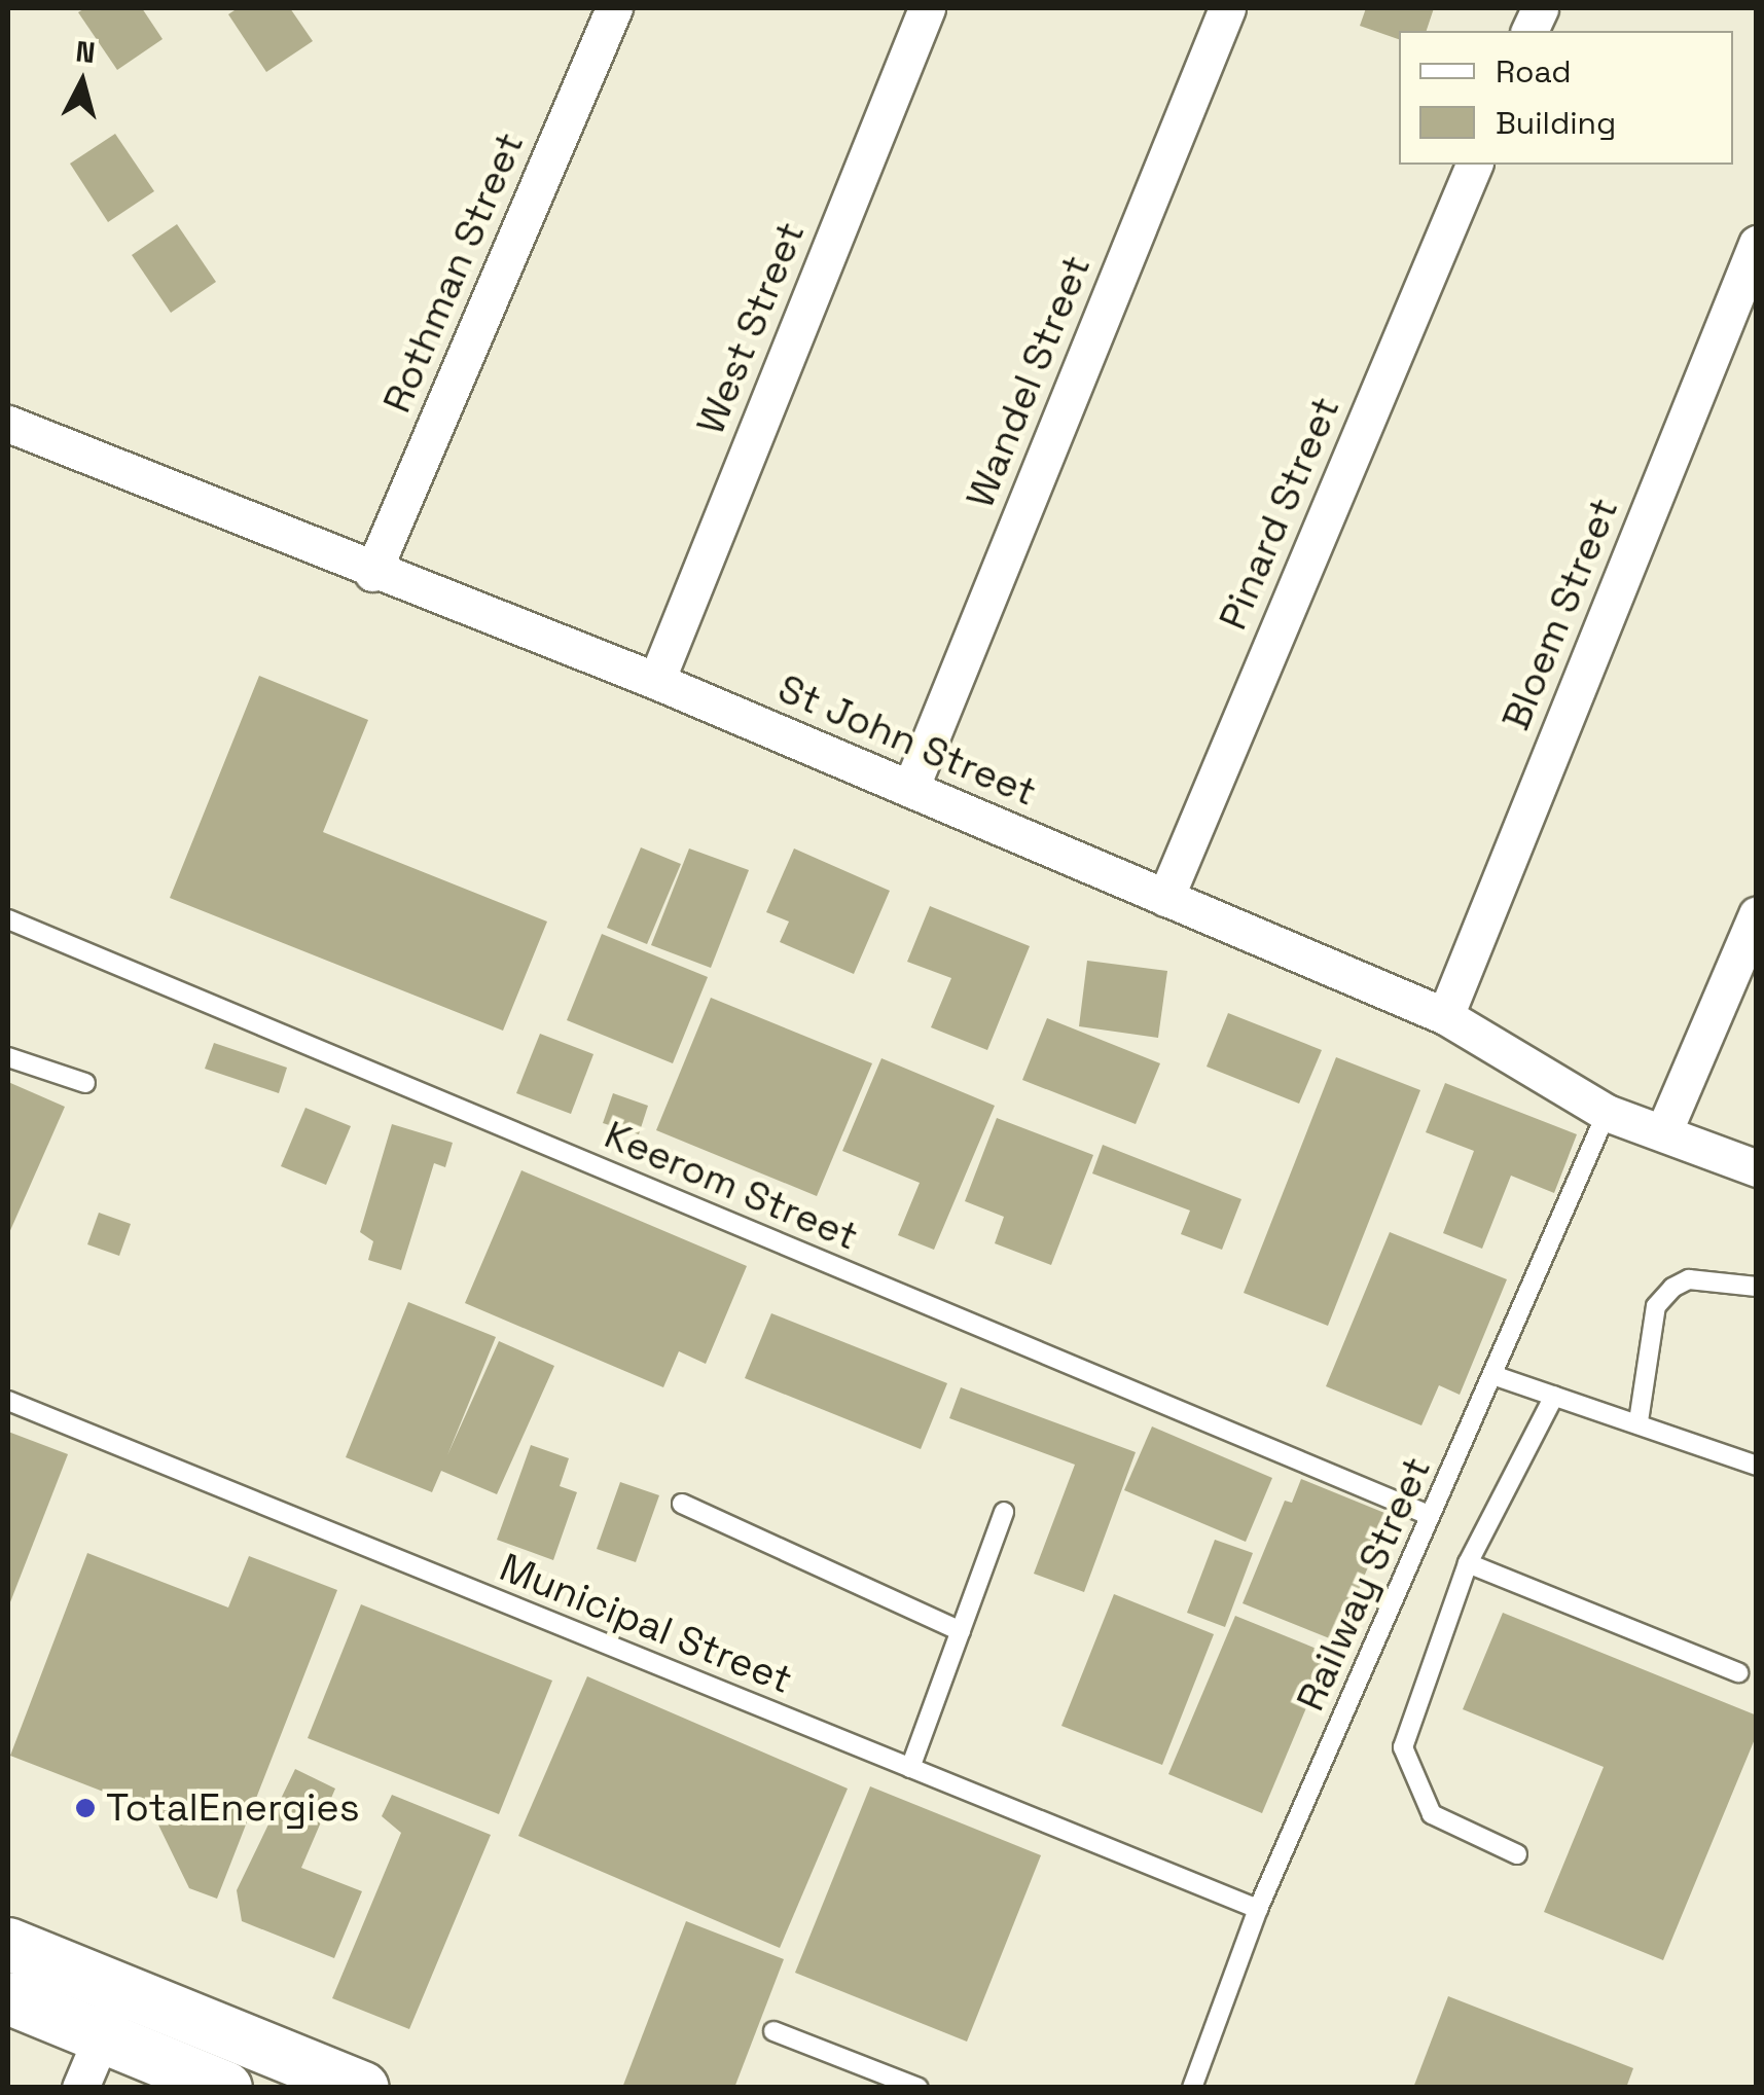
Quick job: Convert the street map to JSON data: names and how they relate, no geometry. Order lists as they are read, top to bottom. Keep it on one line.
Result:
{"streets":{"street":["Rothman Street","West Street","Wandel Street","Pinard Street","Bloem Street","St John Street"],"lane":["Keerom Street","Railway Street","Municipal Street"]},"crossings":[["Rothman Street","St John Street"],["West Street","St John Street"],["Wandel Street","St John Street"],["Pinard Street","St John Street"],["Bloem Street","St John Street"],["St John Street","Railway Street"],["Keerom Street","Railway Street"],["Railway Street","Municipal Street"]],"places":["TotalEnergies"],"legend":["Road","Building"],"north":"top"}
